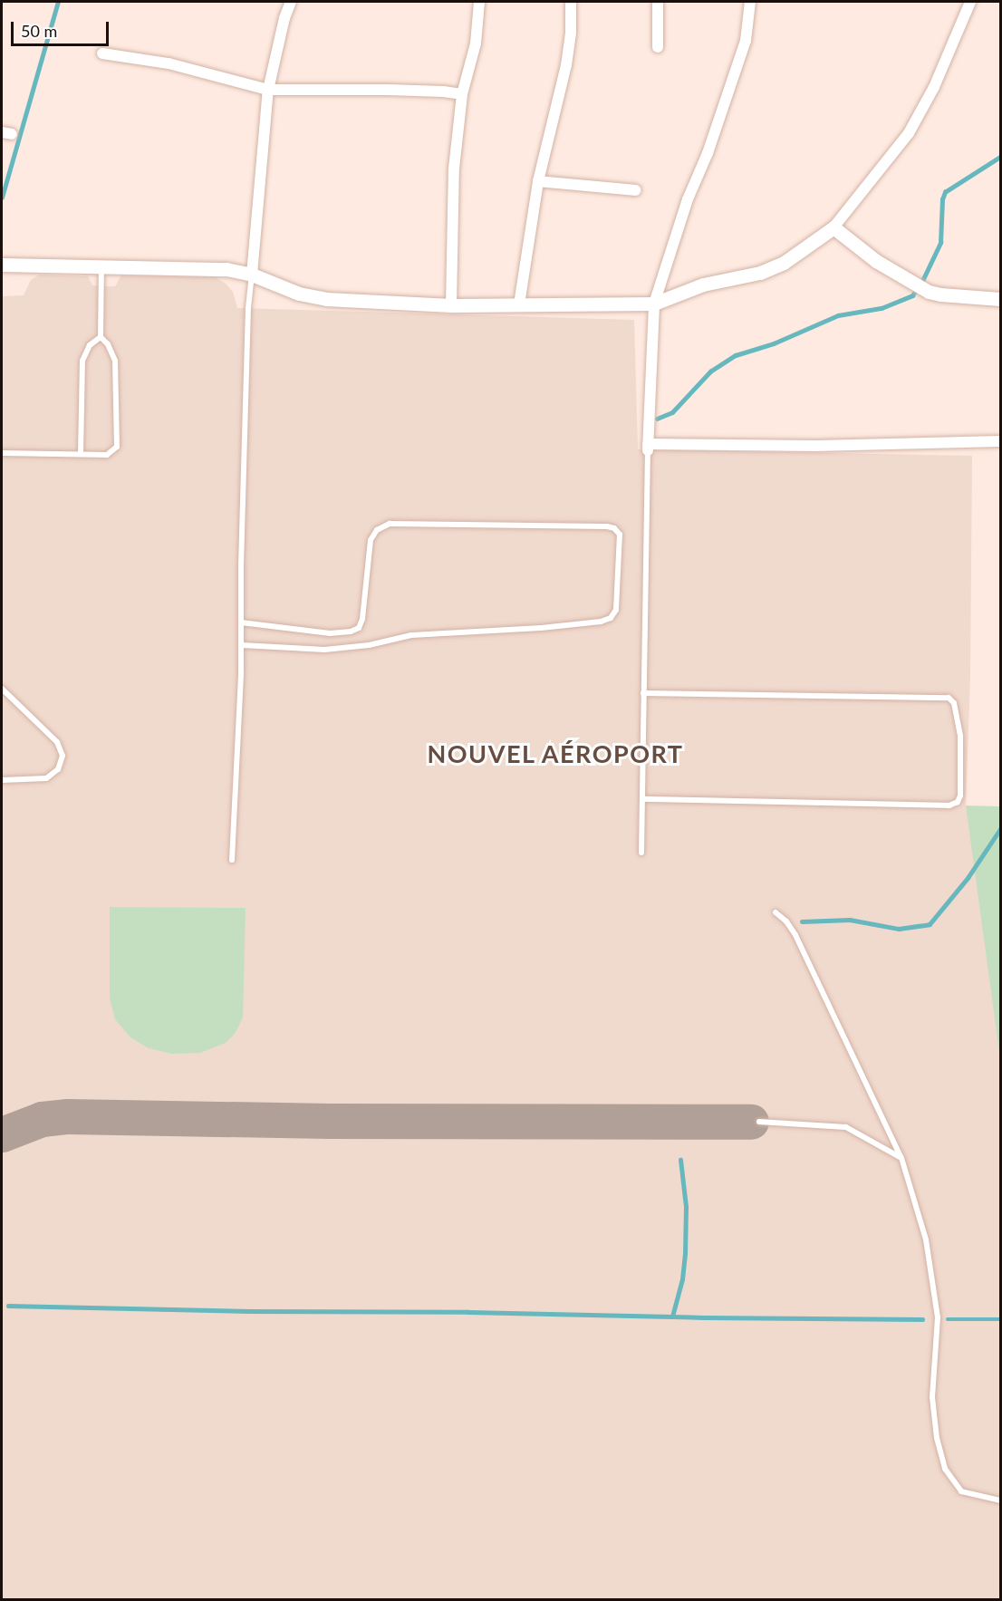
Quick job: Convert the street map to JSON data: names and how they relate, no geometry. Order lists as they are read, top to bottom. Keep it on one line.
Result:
{"districts":["NOUVEL AÉROPORT"],"scale_bar":"50 m"}
